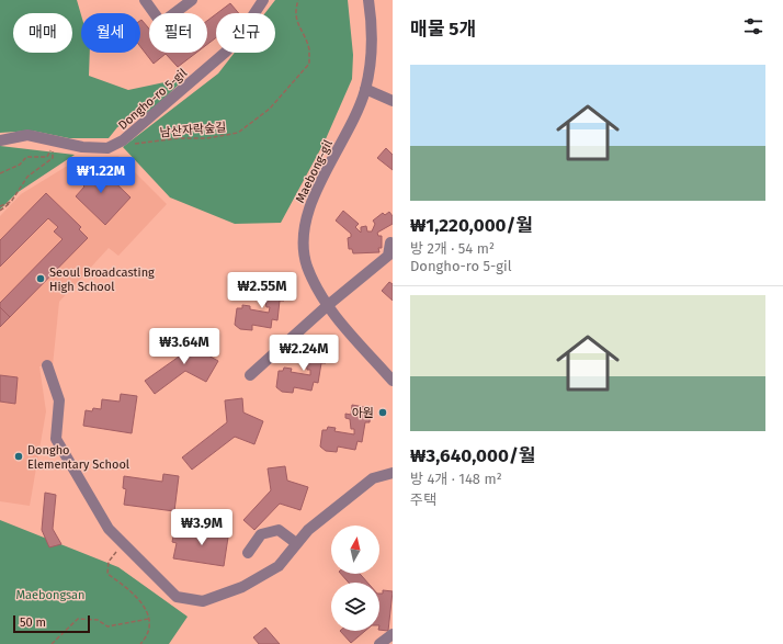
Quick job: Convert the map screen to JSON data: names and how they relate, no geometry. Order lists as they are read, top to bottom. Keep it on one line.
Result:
{"streets":{"street":["Dongho-ro 5-gil","Maebong-gil"],"path":["남산자락숲길"]},"parks":["Maebongsan"],"places":["Seoul Broadcasting High School","아원","Dongho Elementary School"],"scale_bar":"50 m","north":"top","page":{"heading":"매물 5개","chip":["매매","월세","필터","신규"],"list":[{"name":"₩1,220,000/월","note":"방 2개 · 54 m² · Dongho-ro 5-gil"},{"name":"₩3,640,000/월","note":"방 4개 · 148 m² · 주택"}],"price":["₩1.22M","₩2.55M","₩3.64M","₩2.24M","₩3.9M"],"scale":"50 m"}}
